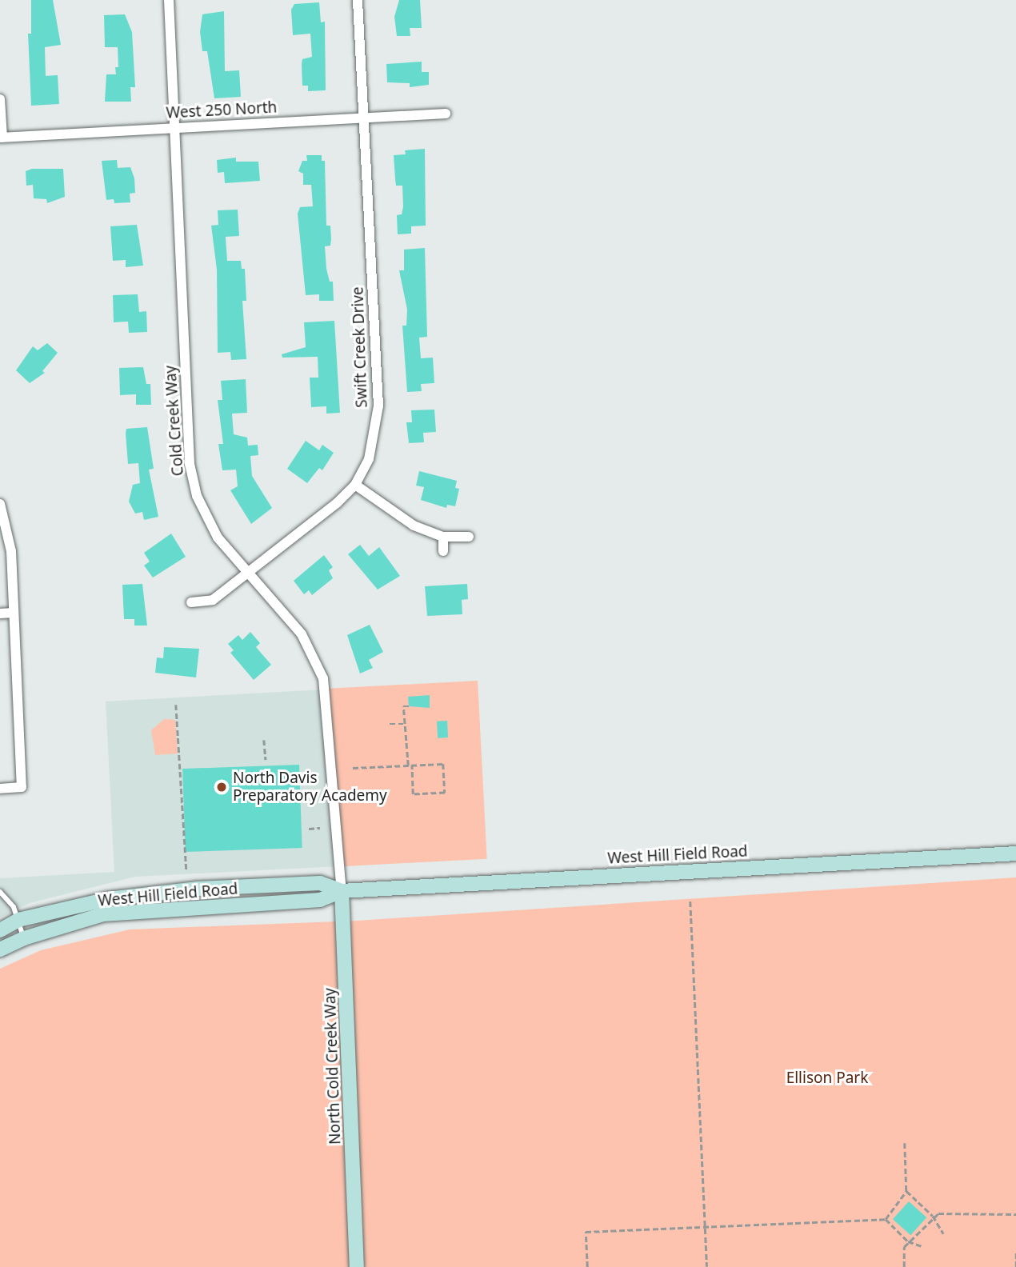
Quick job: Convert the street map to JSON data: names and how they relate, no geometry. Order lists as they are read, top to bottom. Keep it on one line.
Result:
{"streets":{"main road":["West Hill Field Road","North Cold Creek Way"],"street":["West 250 North","Swift Creek Drive","Cold Creek Way"]},"crossings":[["West 250 North","Swift Creek Drive"],["West 250 North","Cold Creek Way"],["Swift Creek Drive","Cold Creek Way"],["Cold Creek Way","North Cold Creek Way"],["West Hill Field Road","North Cold Creek Way"]],"parks":["Ellison Park"],"places":["North Davis Preparatory Academy"]}
